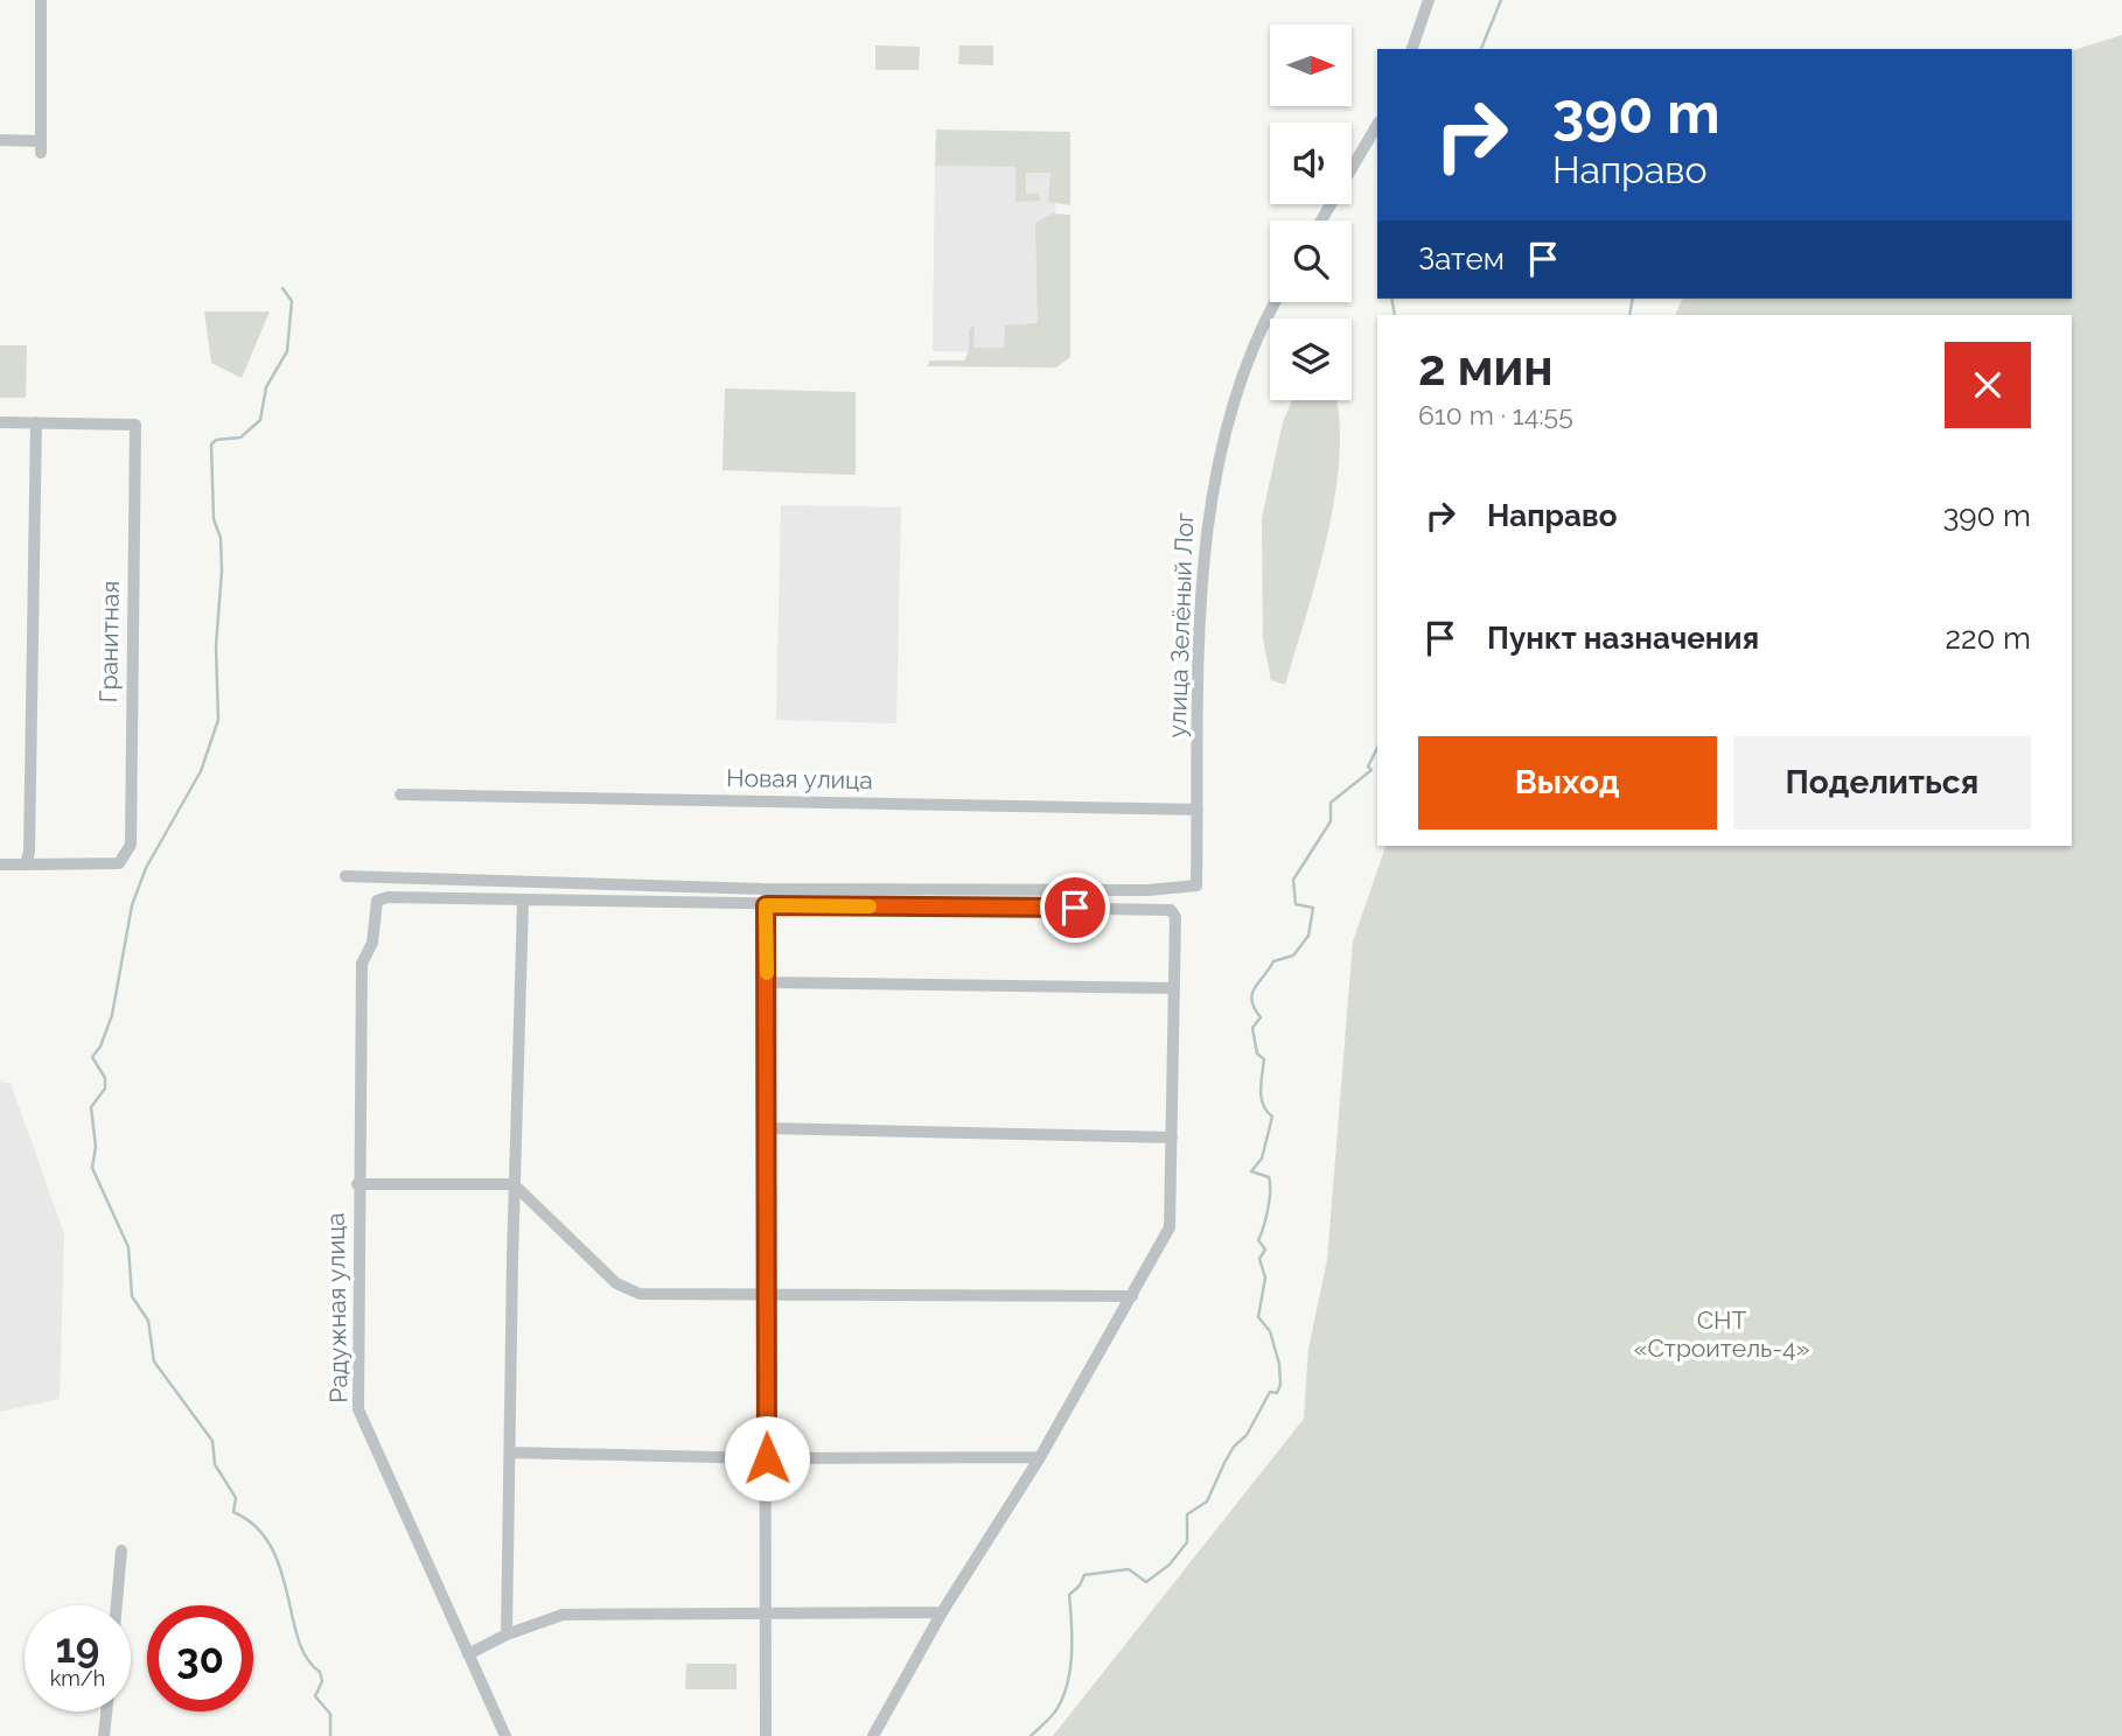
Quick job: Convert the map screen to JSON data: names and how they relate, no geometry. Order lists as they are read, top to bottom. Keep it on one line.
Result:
{"streets":{"street":["улица Зелёный Лог","Гранитная","Новая улица","Радужная улица"]},"crossings":[["улица Зелёный Лог","Новая улица"]],"parks":["СНТ «Строитель-4»"],"north":"right","page":{"turn":["390 m","Направо"],"then":"Затем","heading":["2 мин","610 m · 14:55"],"list":[{"name":"Направо","value":"390 m"},{"name":"Пункт назначения","value":"220 m"}],"buttons":["Выход","Поделиться"],"speed":"19 km/h","limit":"30"}}
